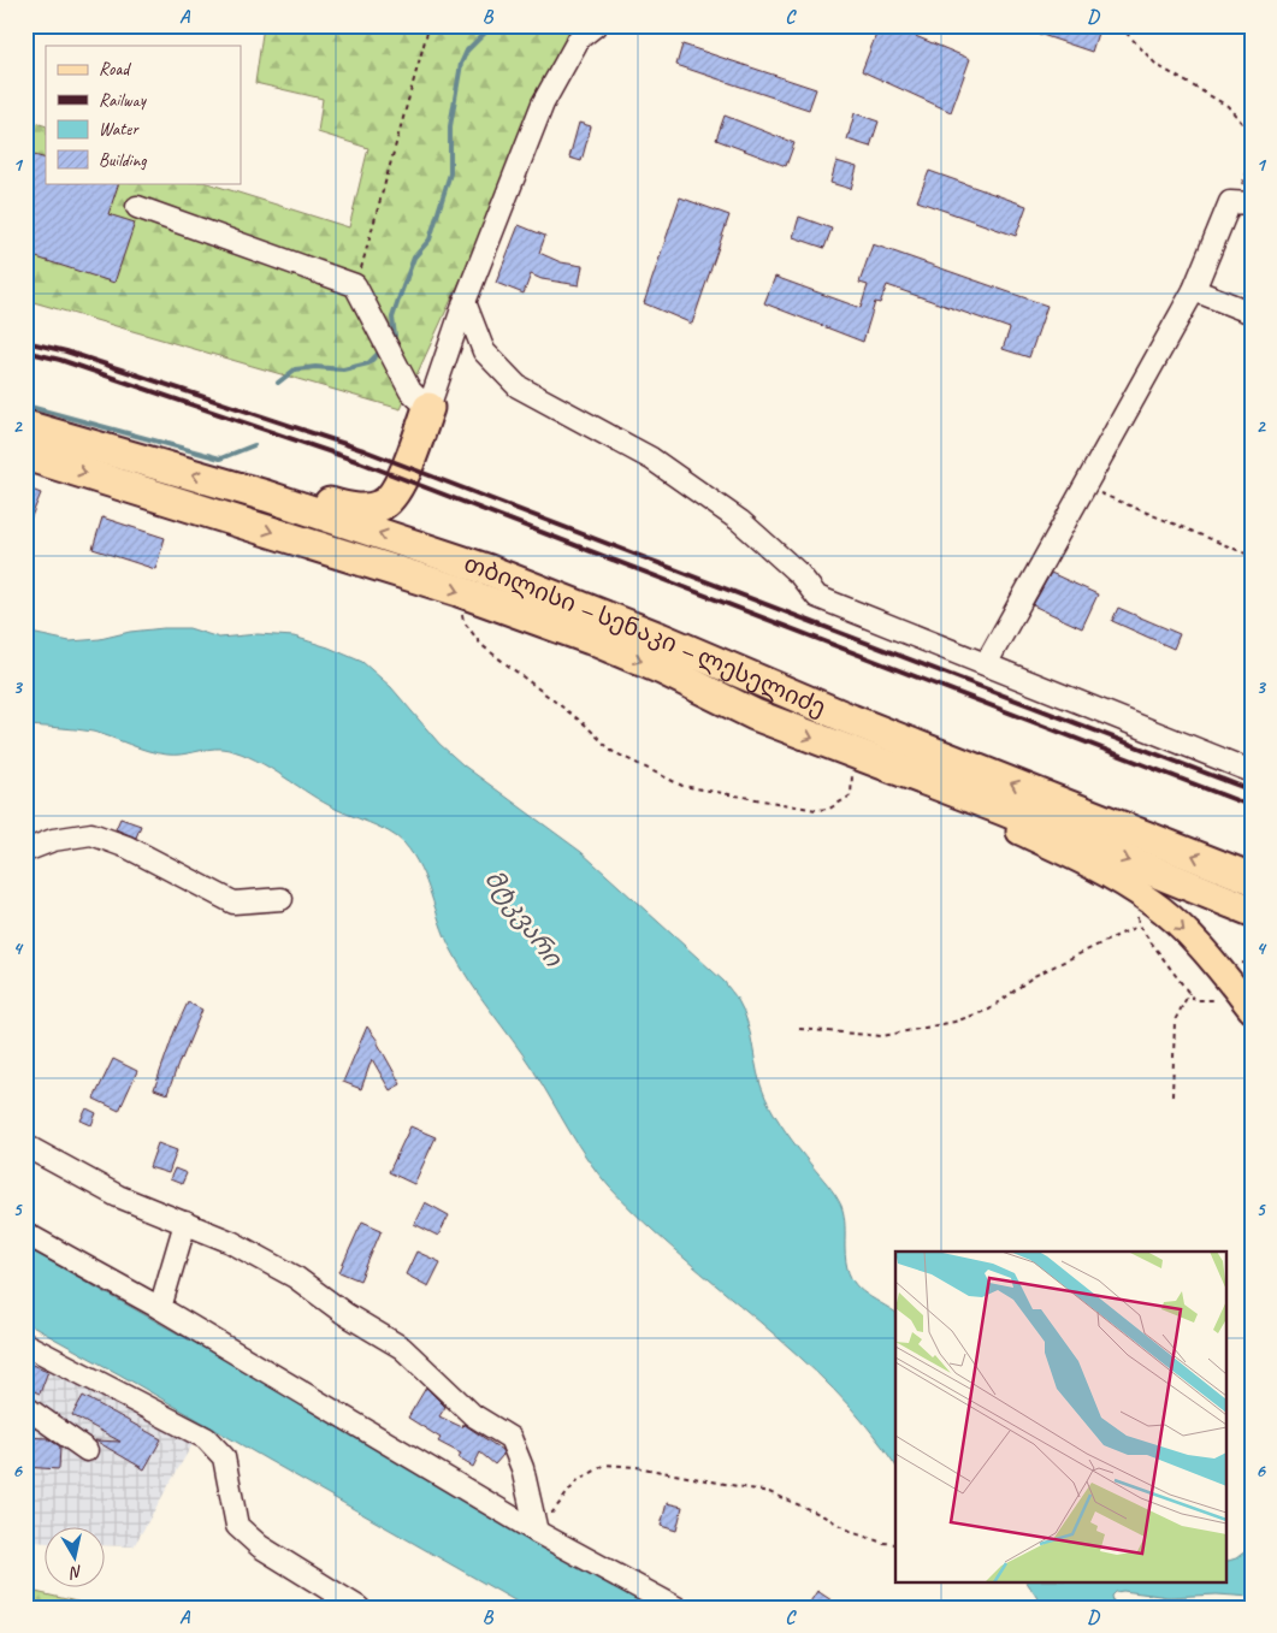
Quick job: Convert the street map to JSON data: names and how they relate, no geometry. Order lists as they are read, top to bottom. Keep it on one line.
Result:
{"streets":{"highway":["თბილისი — სენაკი — ლესელიძე"]},"water":["მტკვარი"],"legend":["Road","Railway","Water","Building"],"north":"bottom","grid":{"columns":["A","B","C","D"],"rows":["1","2","3","4","5","6"]}}
